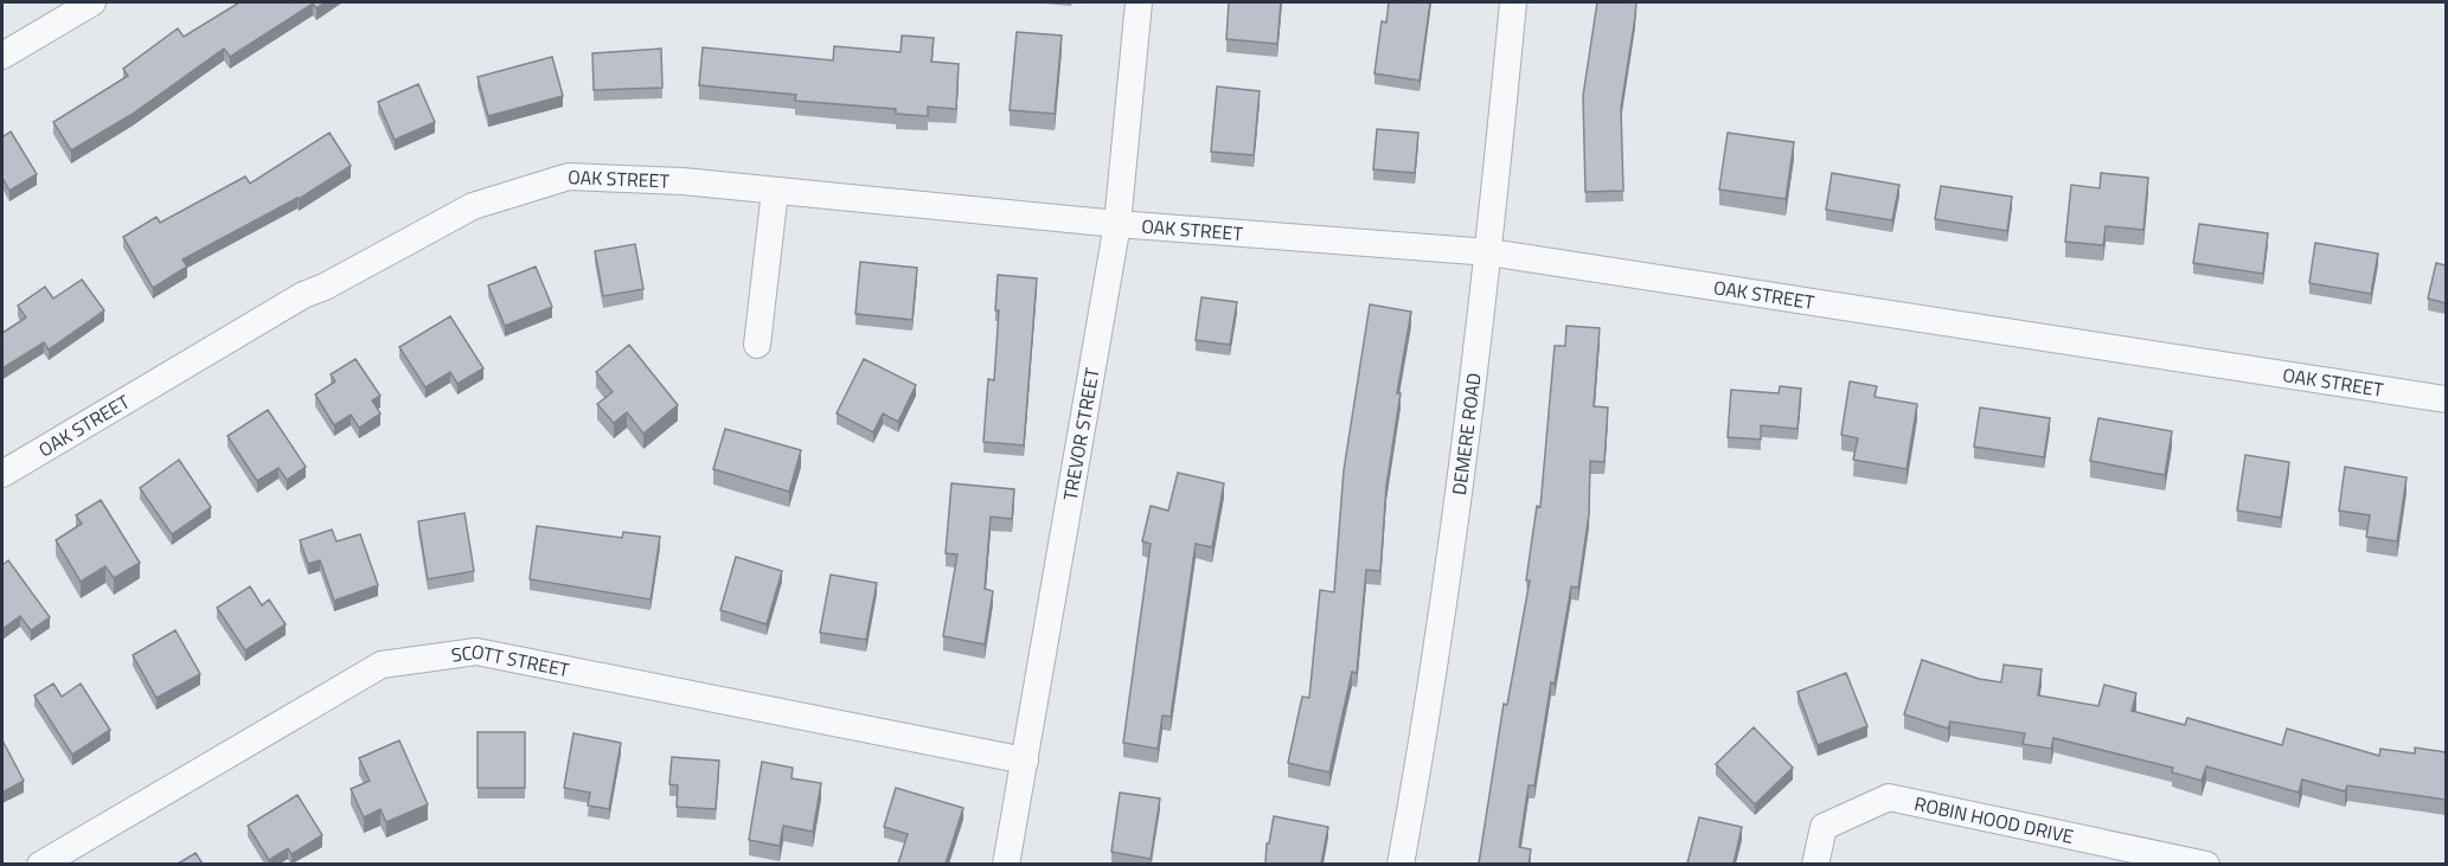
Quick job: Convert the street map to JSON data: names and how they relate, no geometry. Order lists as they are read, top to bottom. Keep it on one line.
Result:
{"streets":{"street":["OAK STREET","TREVOR STREET","DEMERE ROAD","SCOTT STREET","ROBIN HOOD DRIVE"]},"crossings":[["OAK STREET","TREVOR STREET"],["OAK STREET","DEMERE ROAD"],["TREVOR STREET","SCOTT STREET"]]}
